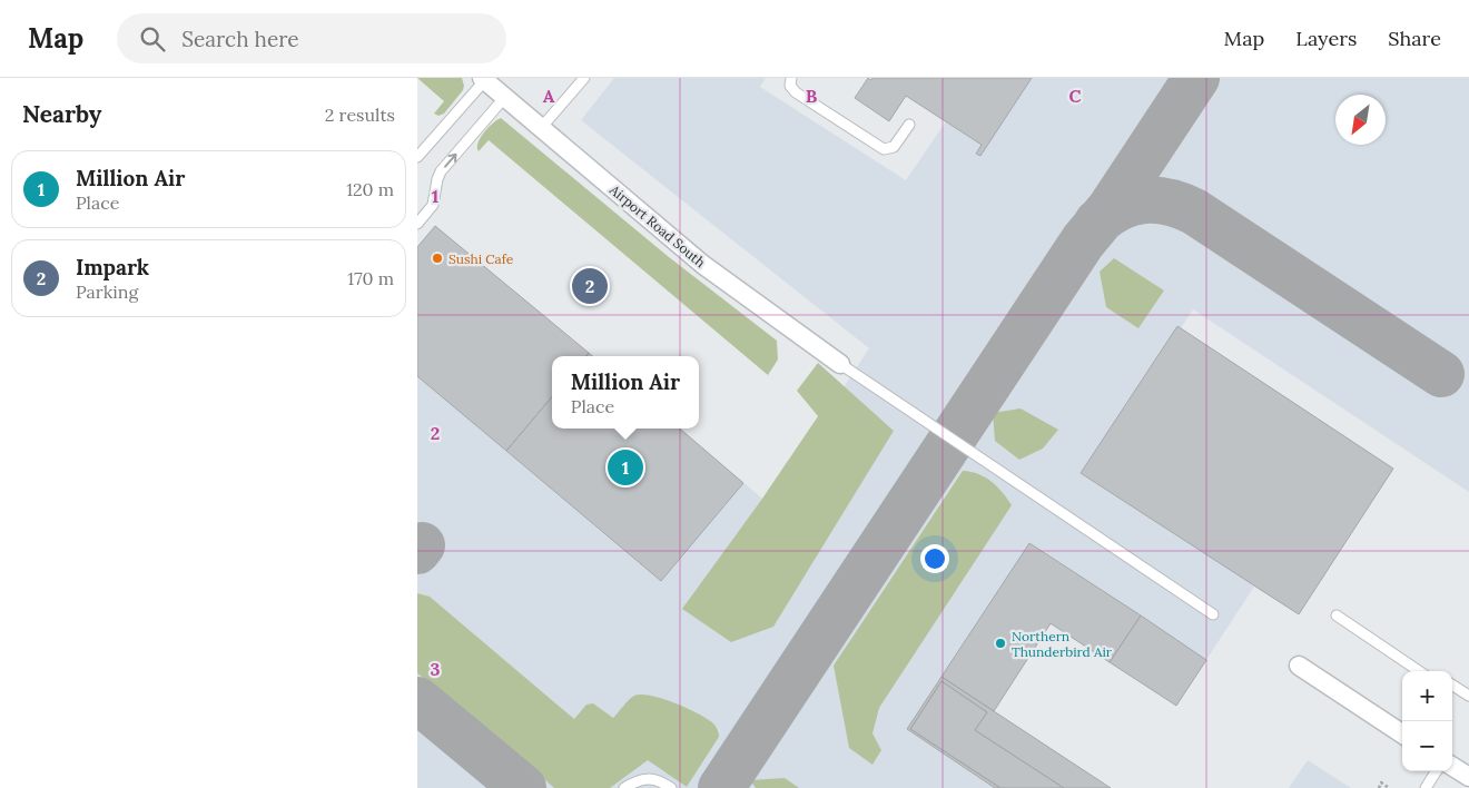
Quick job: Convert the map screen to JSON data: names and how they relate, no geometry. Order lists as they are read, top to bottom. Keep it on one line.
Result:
{"streets":{"street":["Airport Road South"]},"places":["Sushi Cafe","Northern Thunderbird Air"],"north":"bottom left","page":{"header":"Map","search":"Search here","nav":["Map","Layers","Share"],"heading":["Nearby","2 results"],"list":[{"mark":"1","name":"Million Air","note":"Place","value":"120 m"},{"mark":"2","name":"Impark","note":"Parking","value":"170 m"}],"pins":["2","1"],"popup":["Million Air","Place"],"map_buttons":["+","−"]},"grid":{"columns":["A","B","C"],"rows":["1","2","3"]}}
